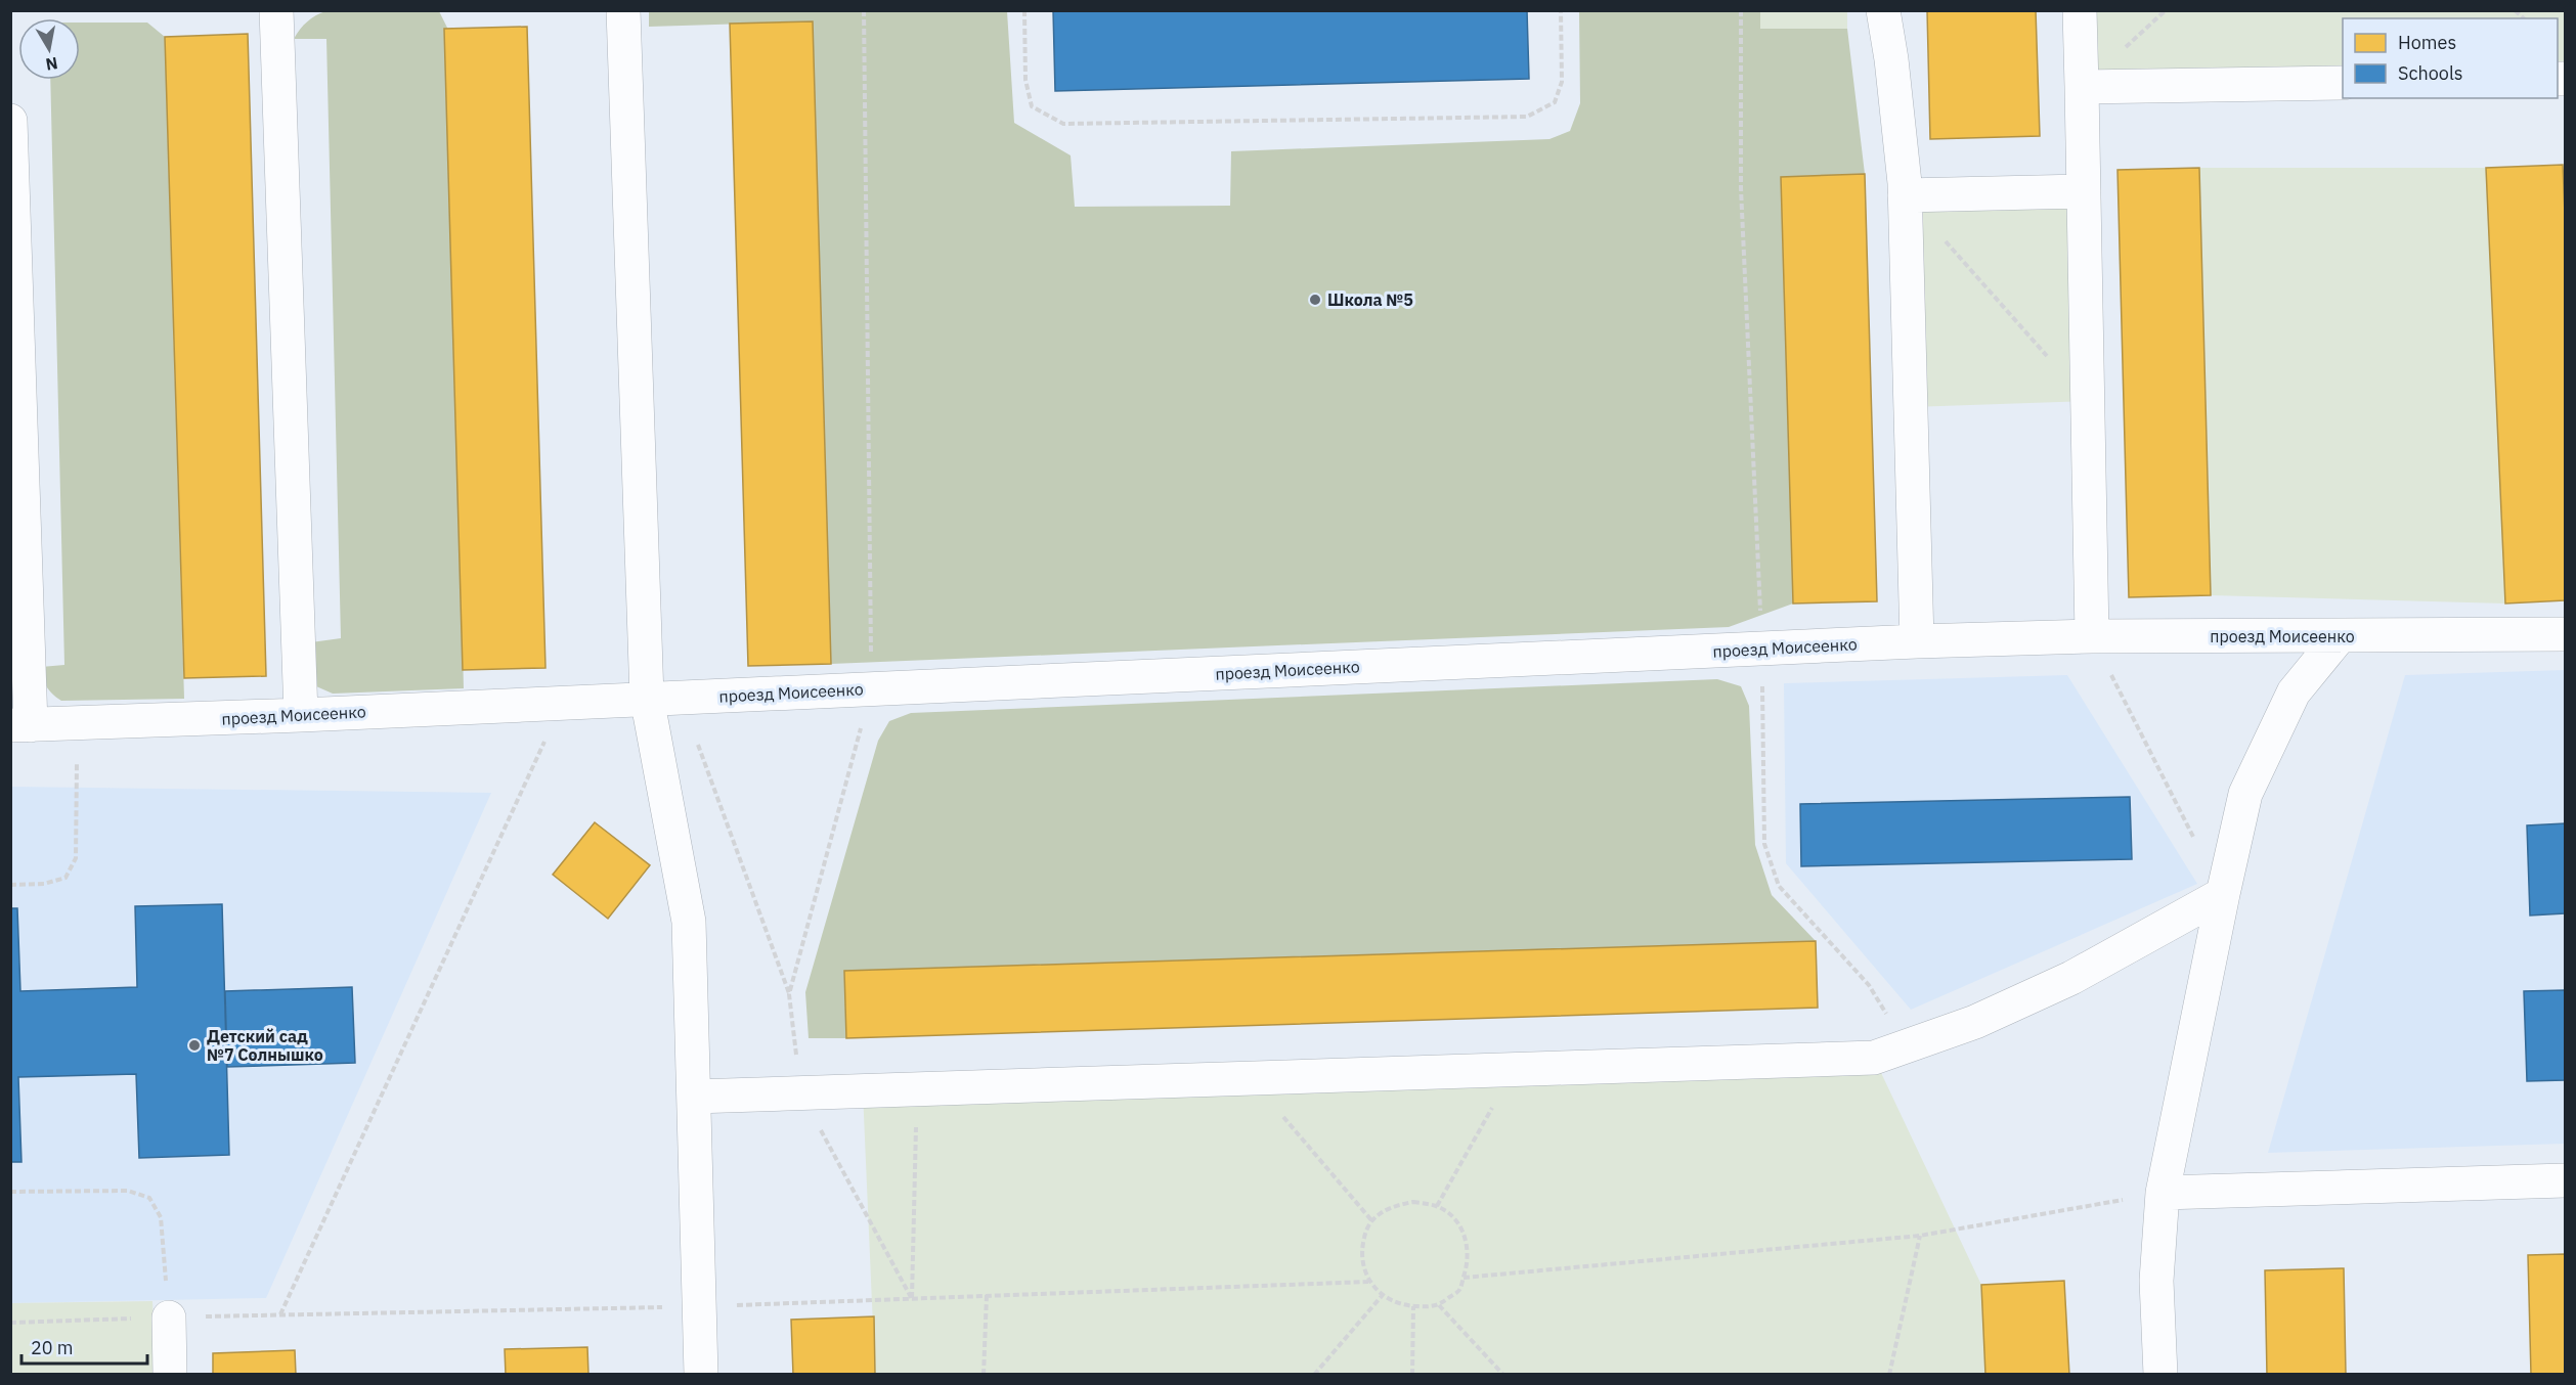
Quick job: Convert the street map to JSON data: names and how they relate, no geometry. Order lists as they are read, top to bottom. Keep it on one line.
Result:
{"streets":{"street":["проезд Моисеенко"]},"places":["Школа №5","Детский сад №7 Солнышко"],"legend":["Homes","Schools"],"scale_bar":"20 m","north":"bottom"}
